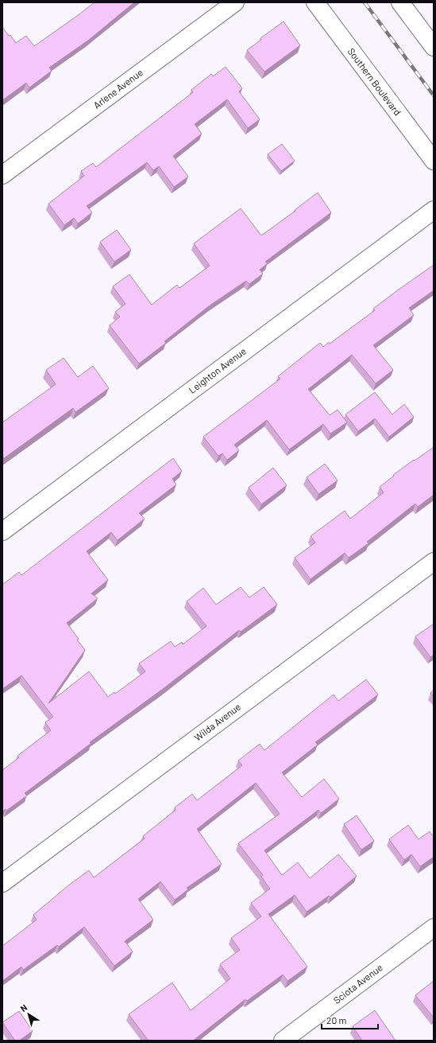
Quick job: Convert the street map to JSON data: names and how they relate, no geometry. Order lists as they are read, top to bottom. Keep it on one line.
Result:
{"streets":{"street":["Southern Boulevard","Arlene Avenue","Leighton Avenue","Wilda Avenue","Sciota Avenue"]},"scale_bar":"20 m","north":"top left"}
